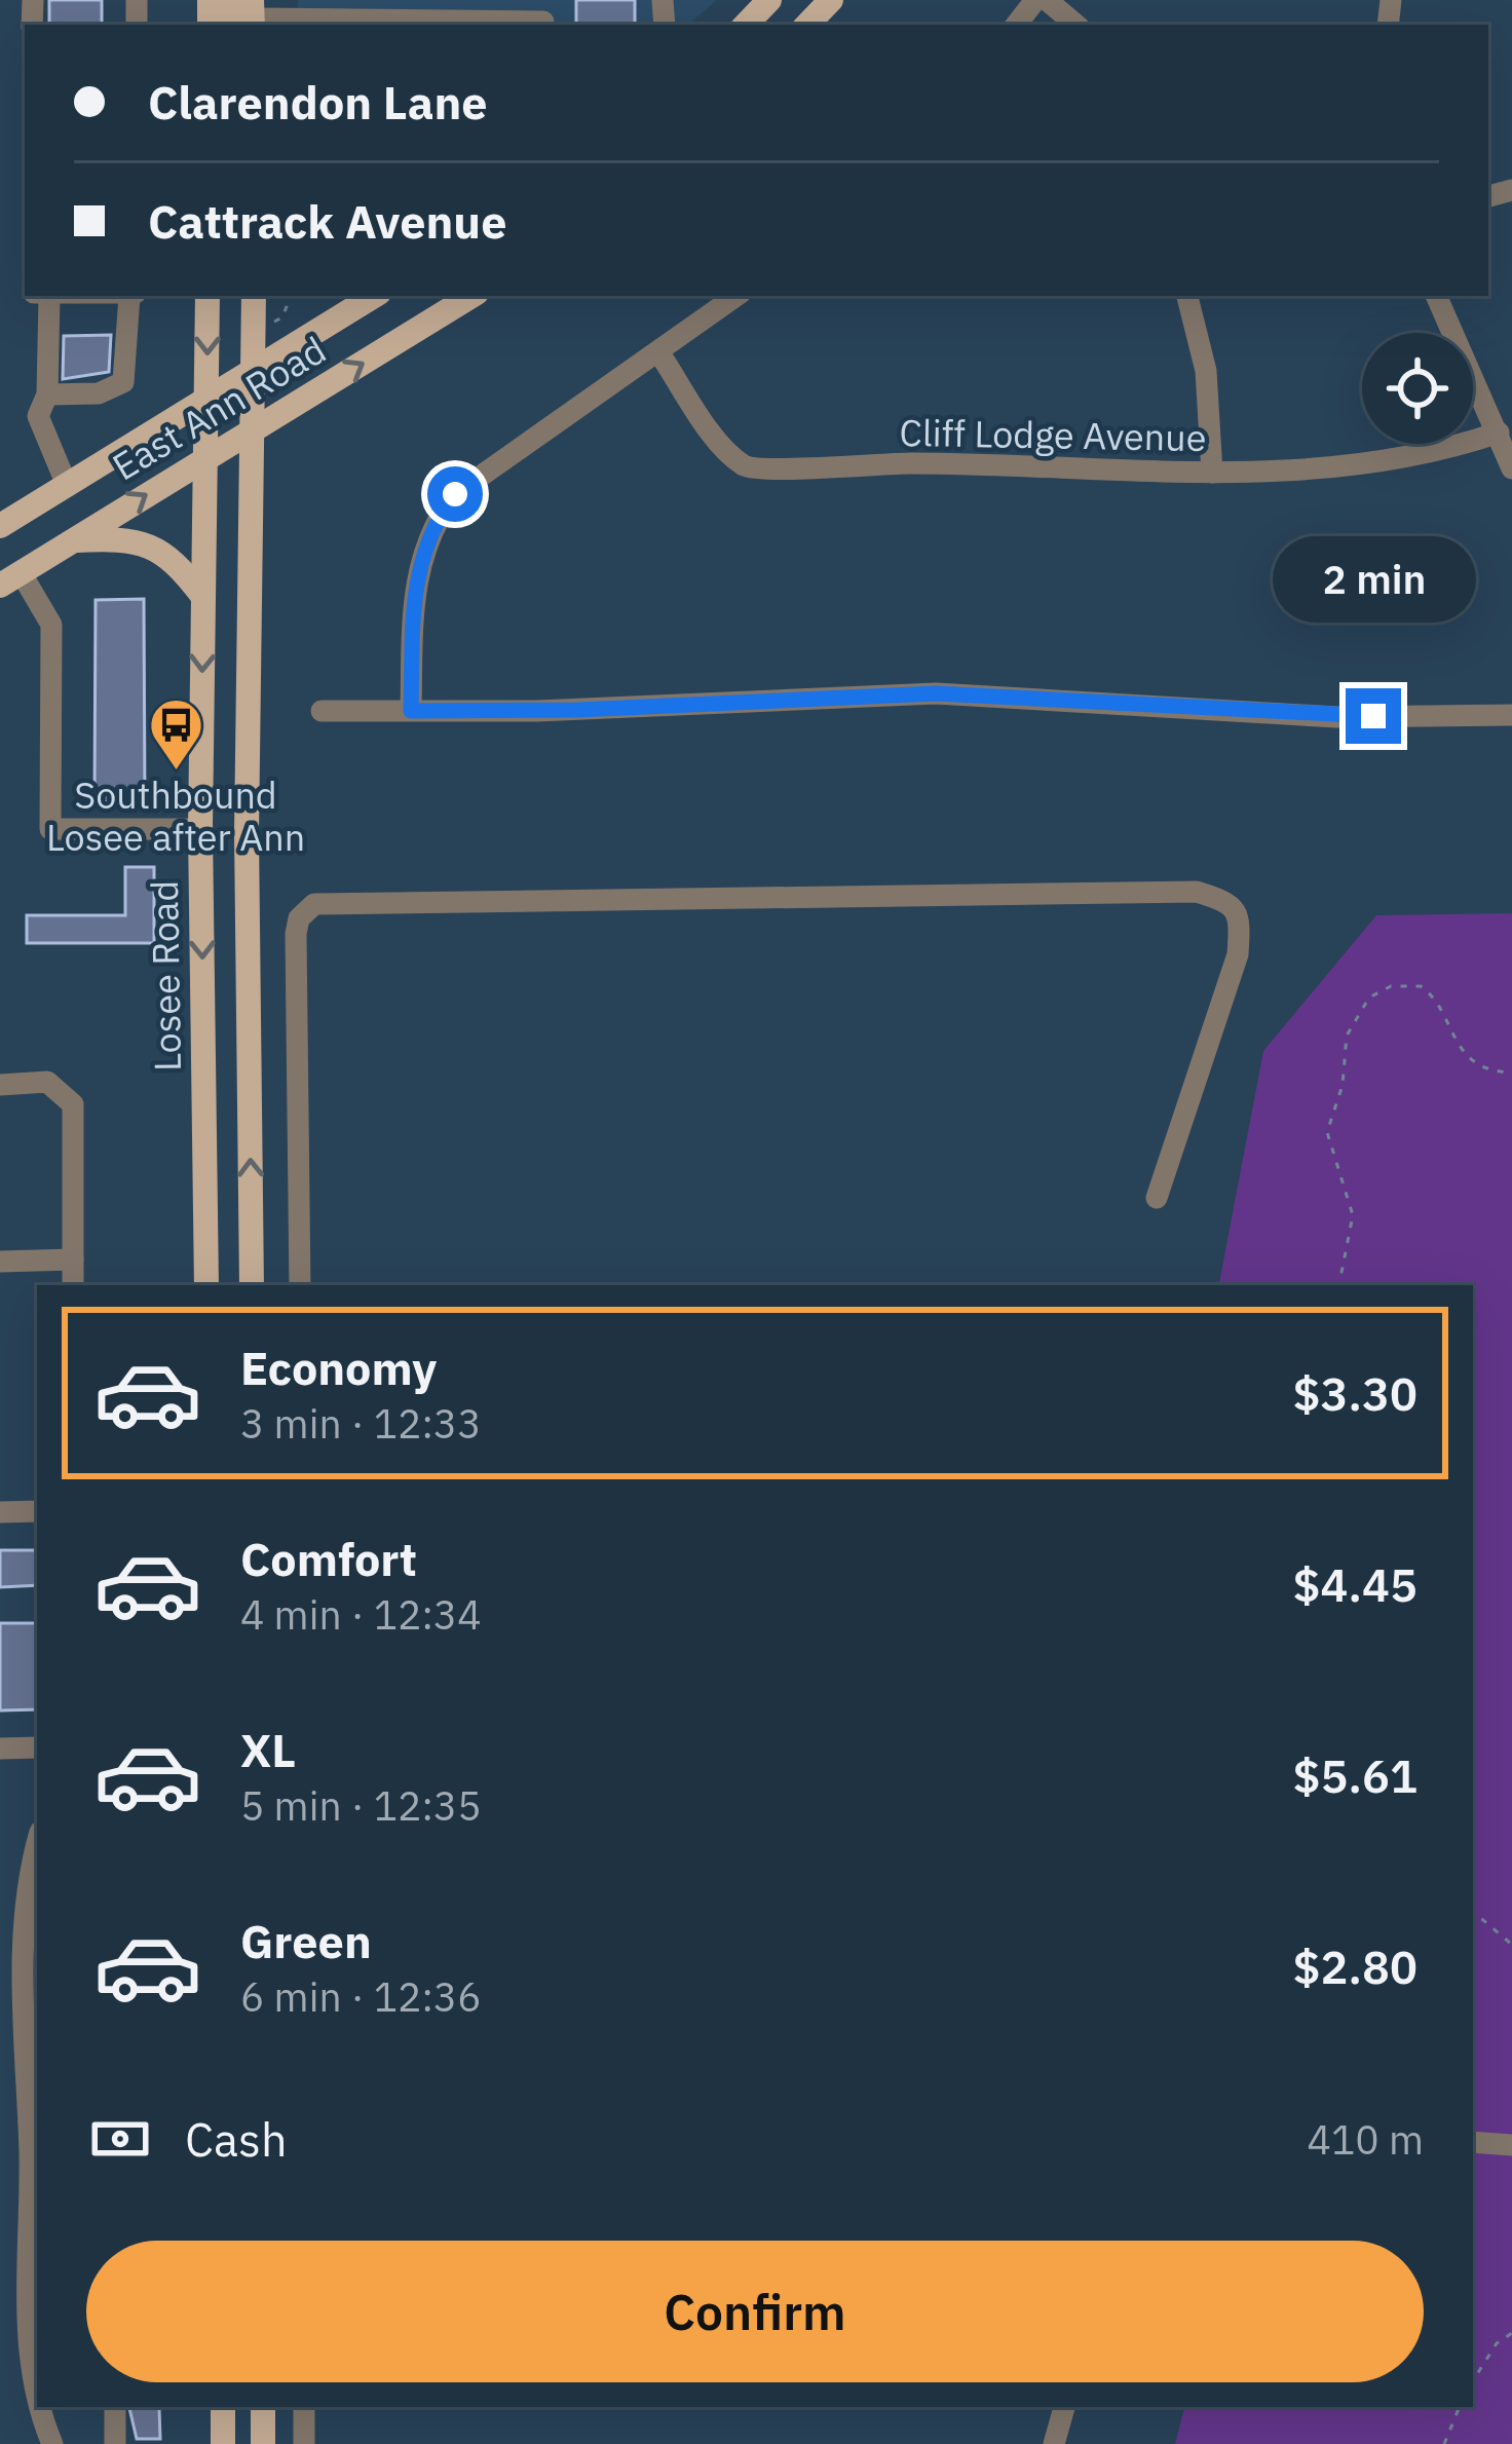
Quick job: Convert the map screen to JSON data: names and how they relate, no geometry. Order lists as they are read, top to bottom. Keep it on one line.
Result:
{"streets":{"main road":["East Ann Road","Losee Road"],"street":["Cliff Lodge Avenue"]},"crossings":[["East Ann Road","Losee Road"]],"places":{"bus stop":["Southbound Losee after Ann"]},"page":{"banner":["Clarendon Lane","Cattrack Avenue"],"bubble":"2 min","list":[{"name":"Economy","note":"3 min · 12:33","value":"$3.30"},{"name":"Comfort","note":"4 min · 12:34","value":"$4.45"},{"name":"XL","note":"5 min · 12:35","value":"$5.61"},{"name":"Green","note":"6 min · 12:36","value":"$2.80"}],"pay":["Cash","410 m"],"buttons":"Confirm"}}
